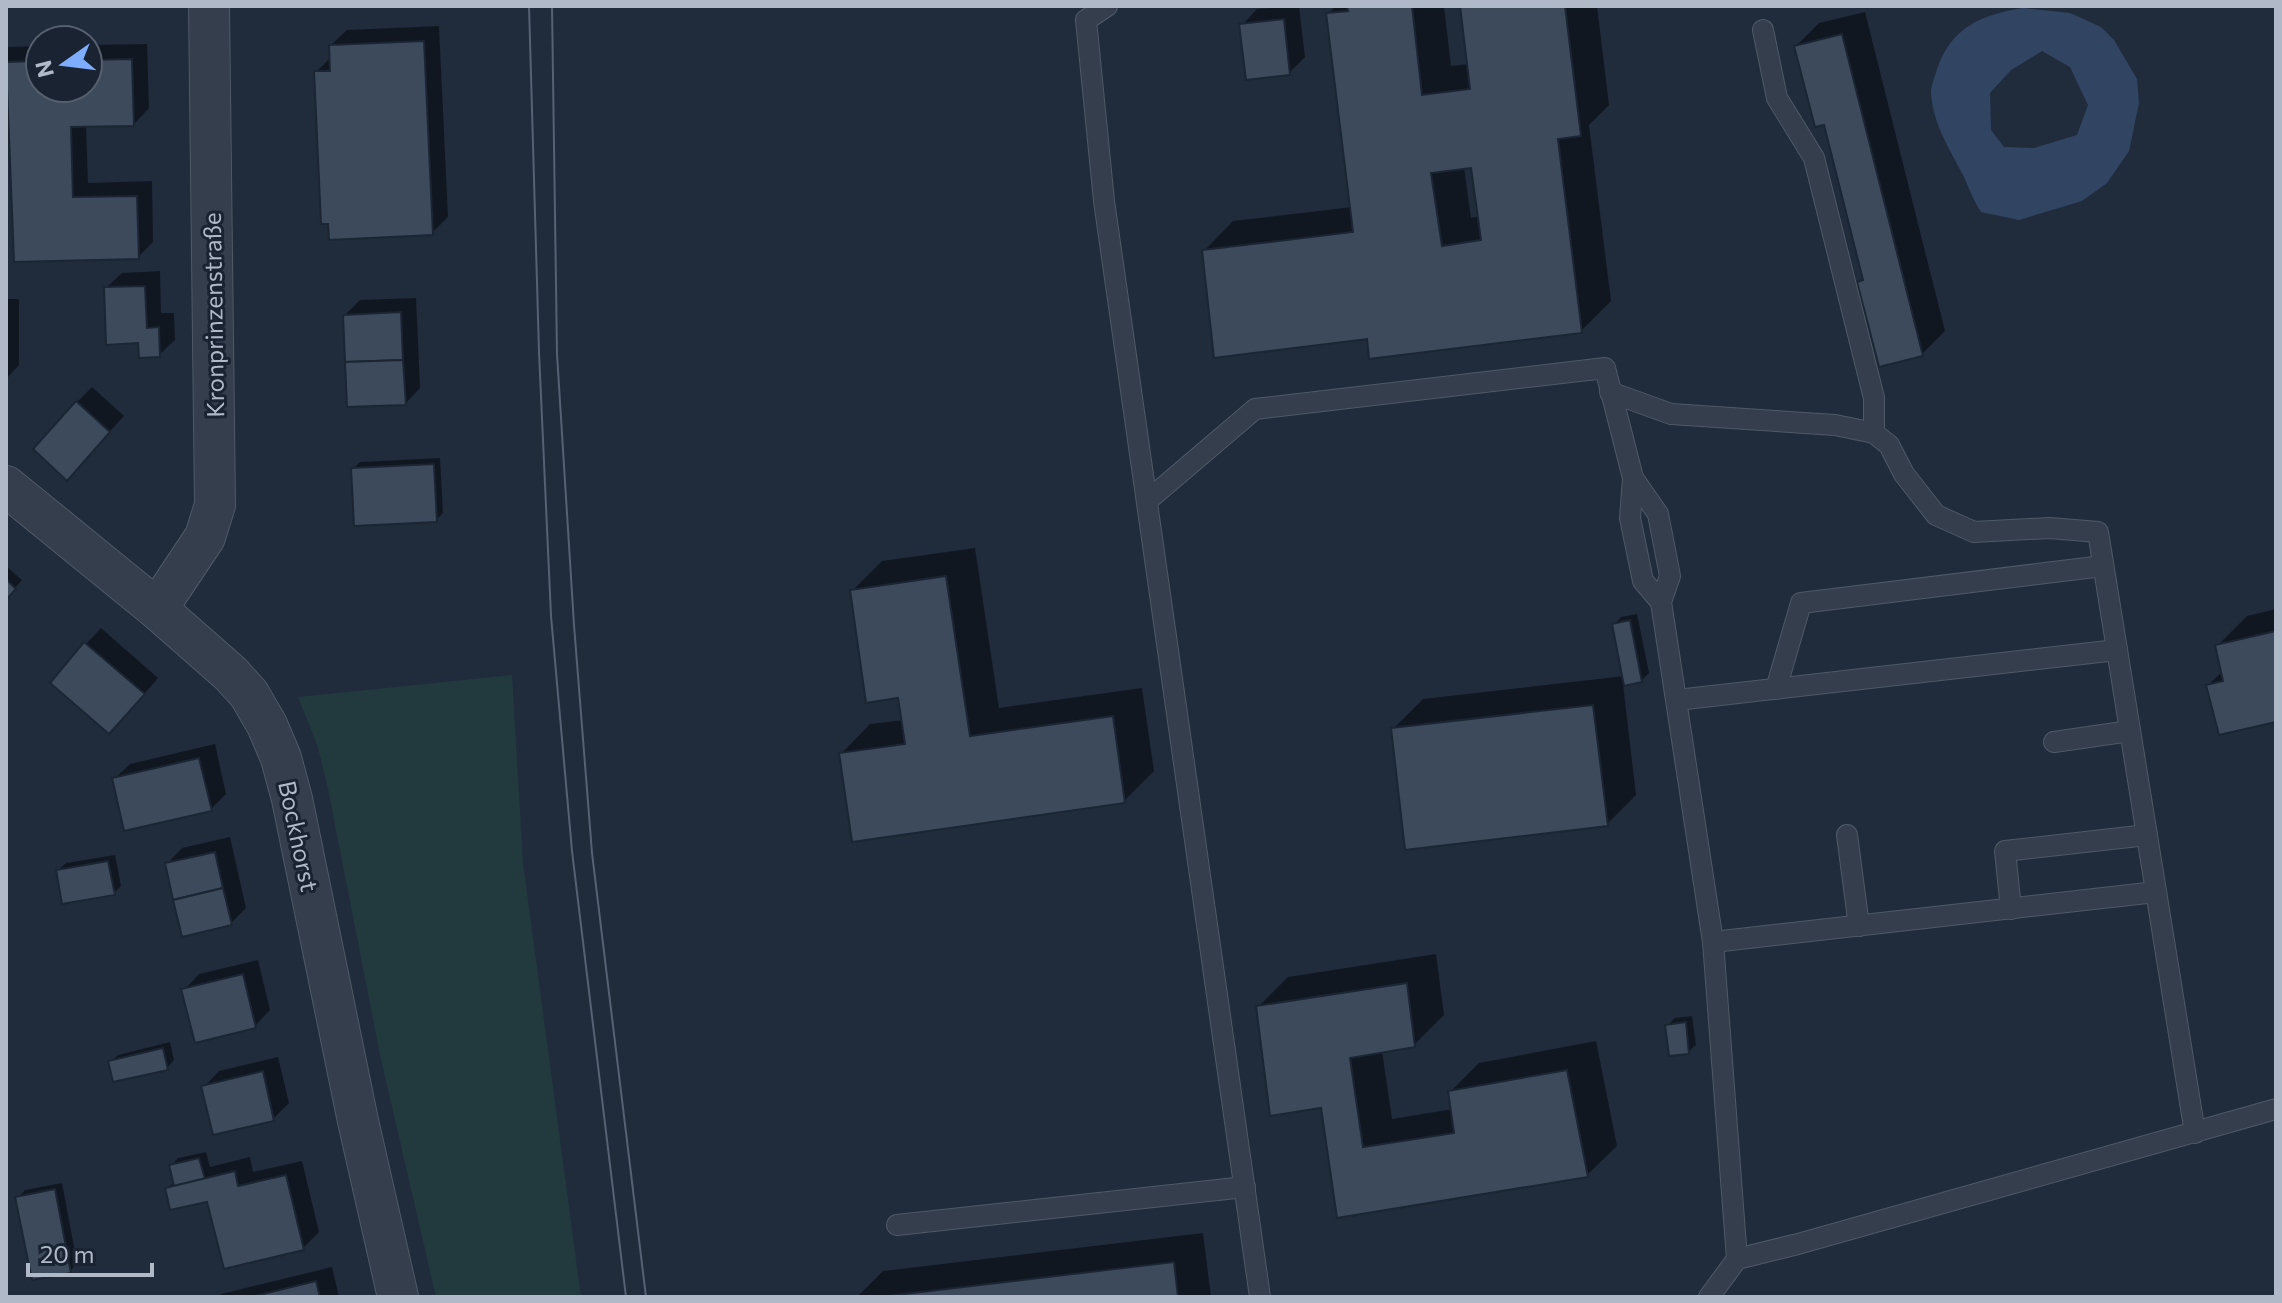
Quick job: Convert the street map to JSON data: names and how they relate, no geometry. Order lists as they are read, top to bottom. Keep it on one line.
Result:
{"streets":{"street":["Kronprinzenstraße","Bockhorst"]},"crossings":[["Kronprinzenstraße","Bockhorst"]],"scale_bar":"20 m","north":"left"}
